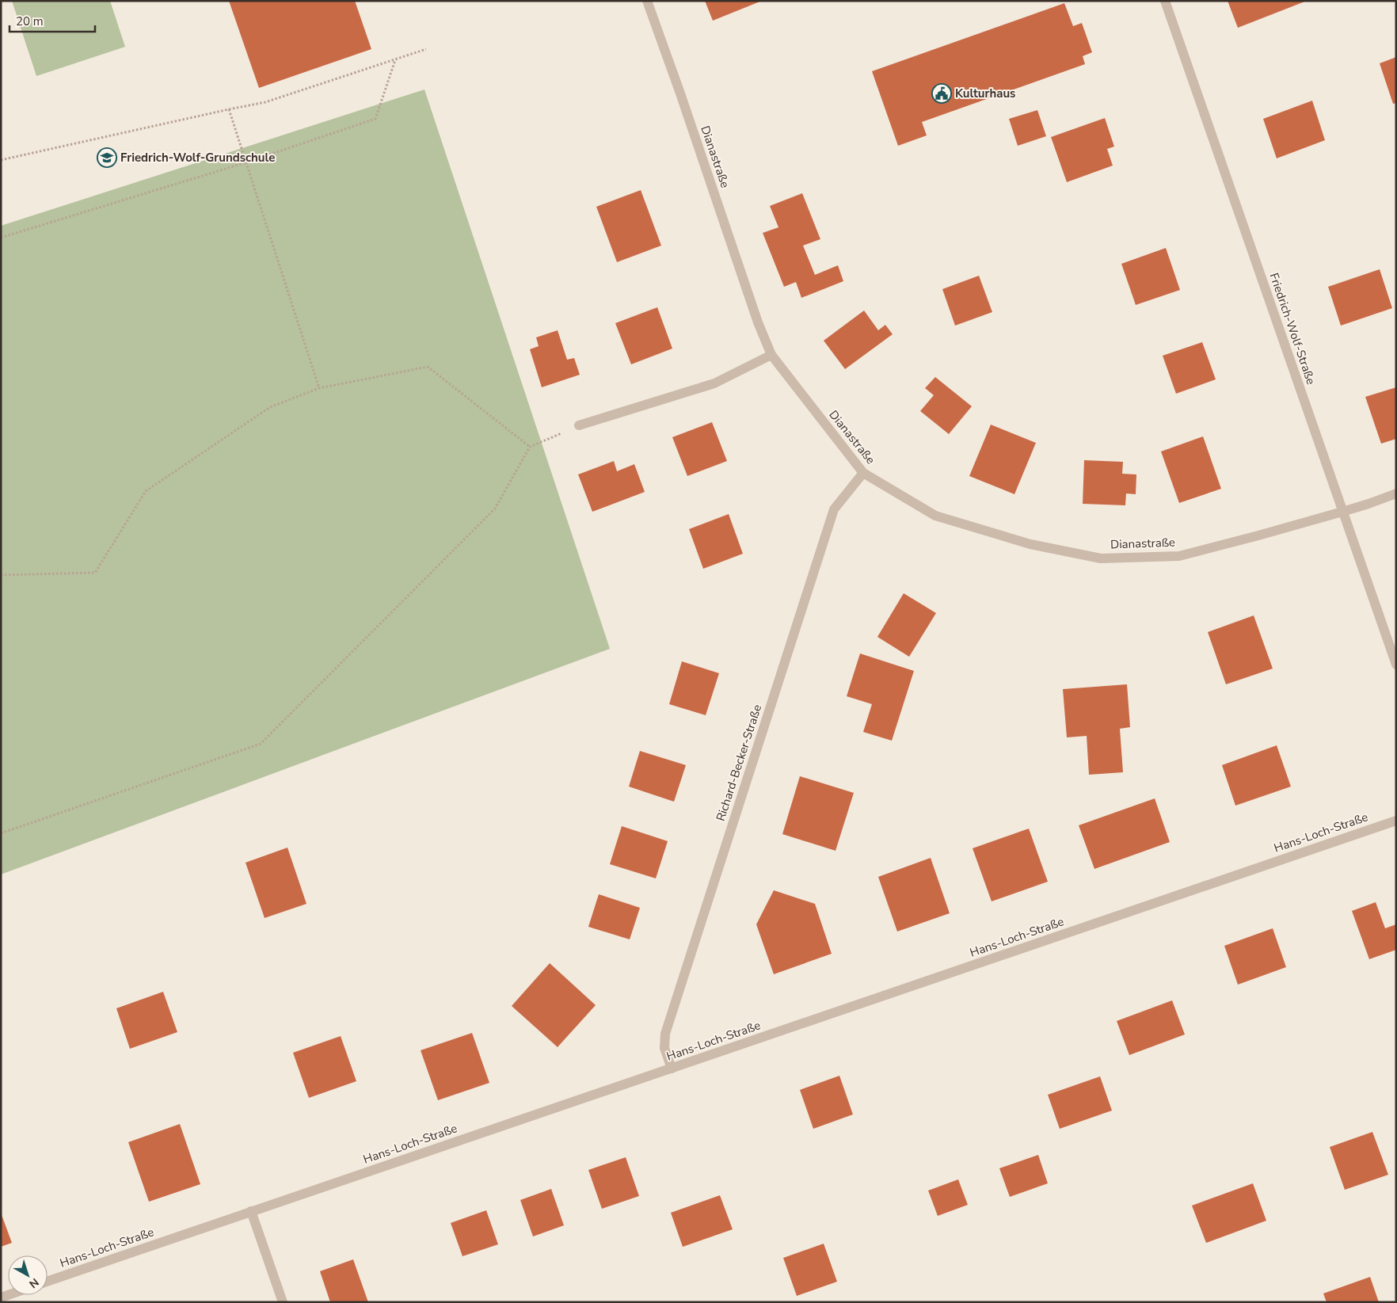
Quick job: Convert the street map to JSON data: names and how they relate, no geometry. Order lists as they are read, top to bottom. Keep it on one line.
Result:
{"streets":{"street":["Dianastraße","Friedrich-Wolf-Straße","Richard-Becker-Straße","Hans-Loch-Straße"]},"crossings":[["Dianastraße","Friedrich-Wolf-Straße"],["Dianastraße","Richard-Becker-Straße"],["Richard-Becker-Straße","Hans-Loch-Straße"]],"places":{"public building":["Kulturhaus"],"school or university":["Friedrich-Wolf-Grundschule"]},"scale_bar":"20 m","north":"bottom right"}
